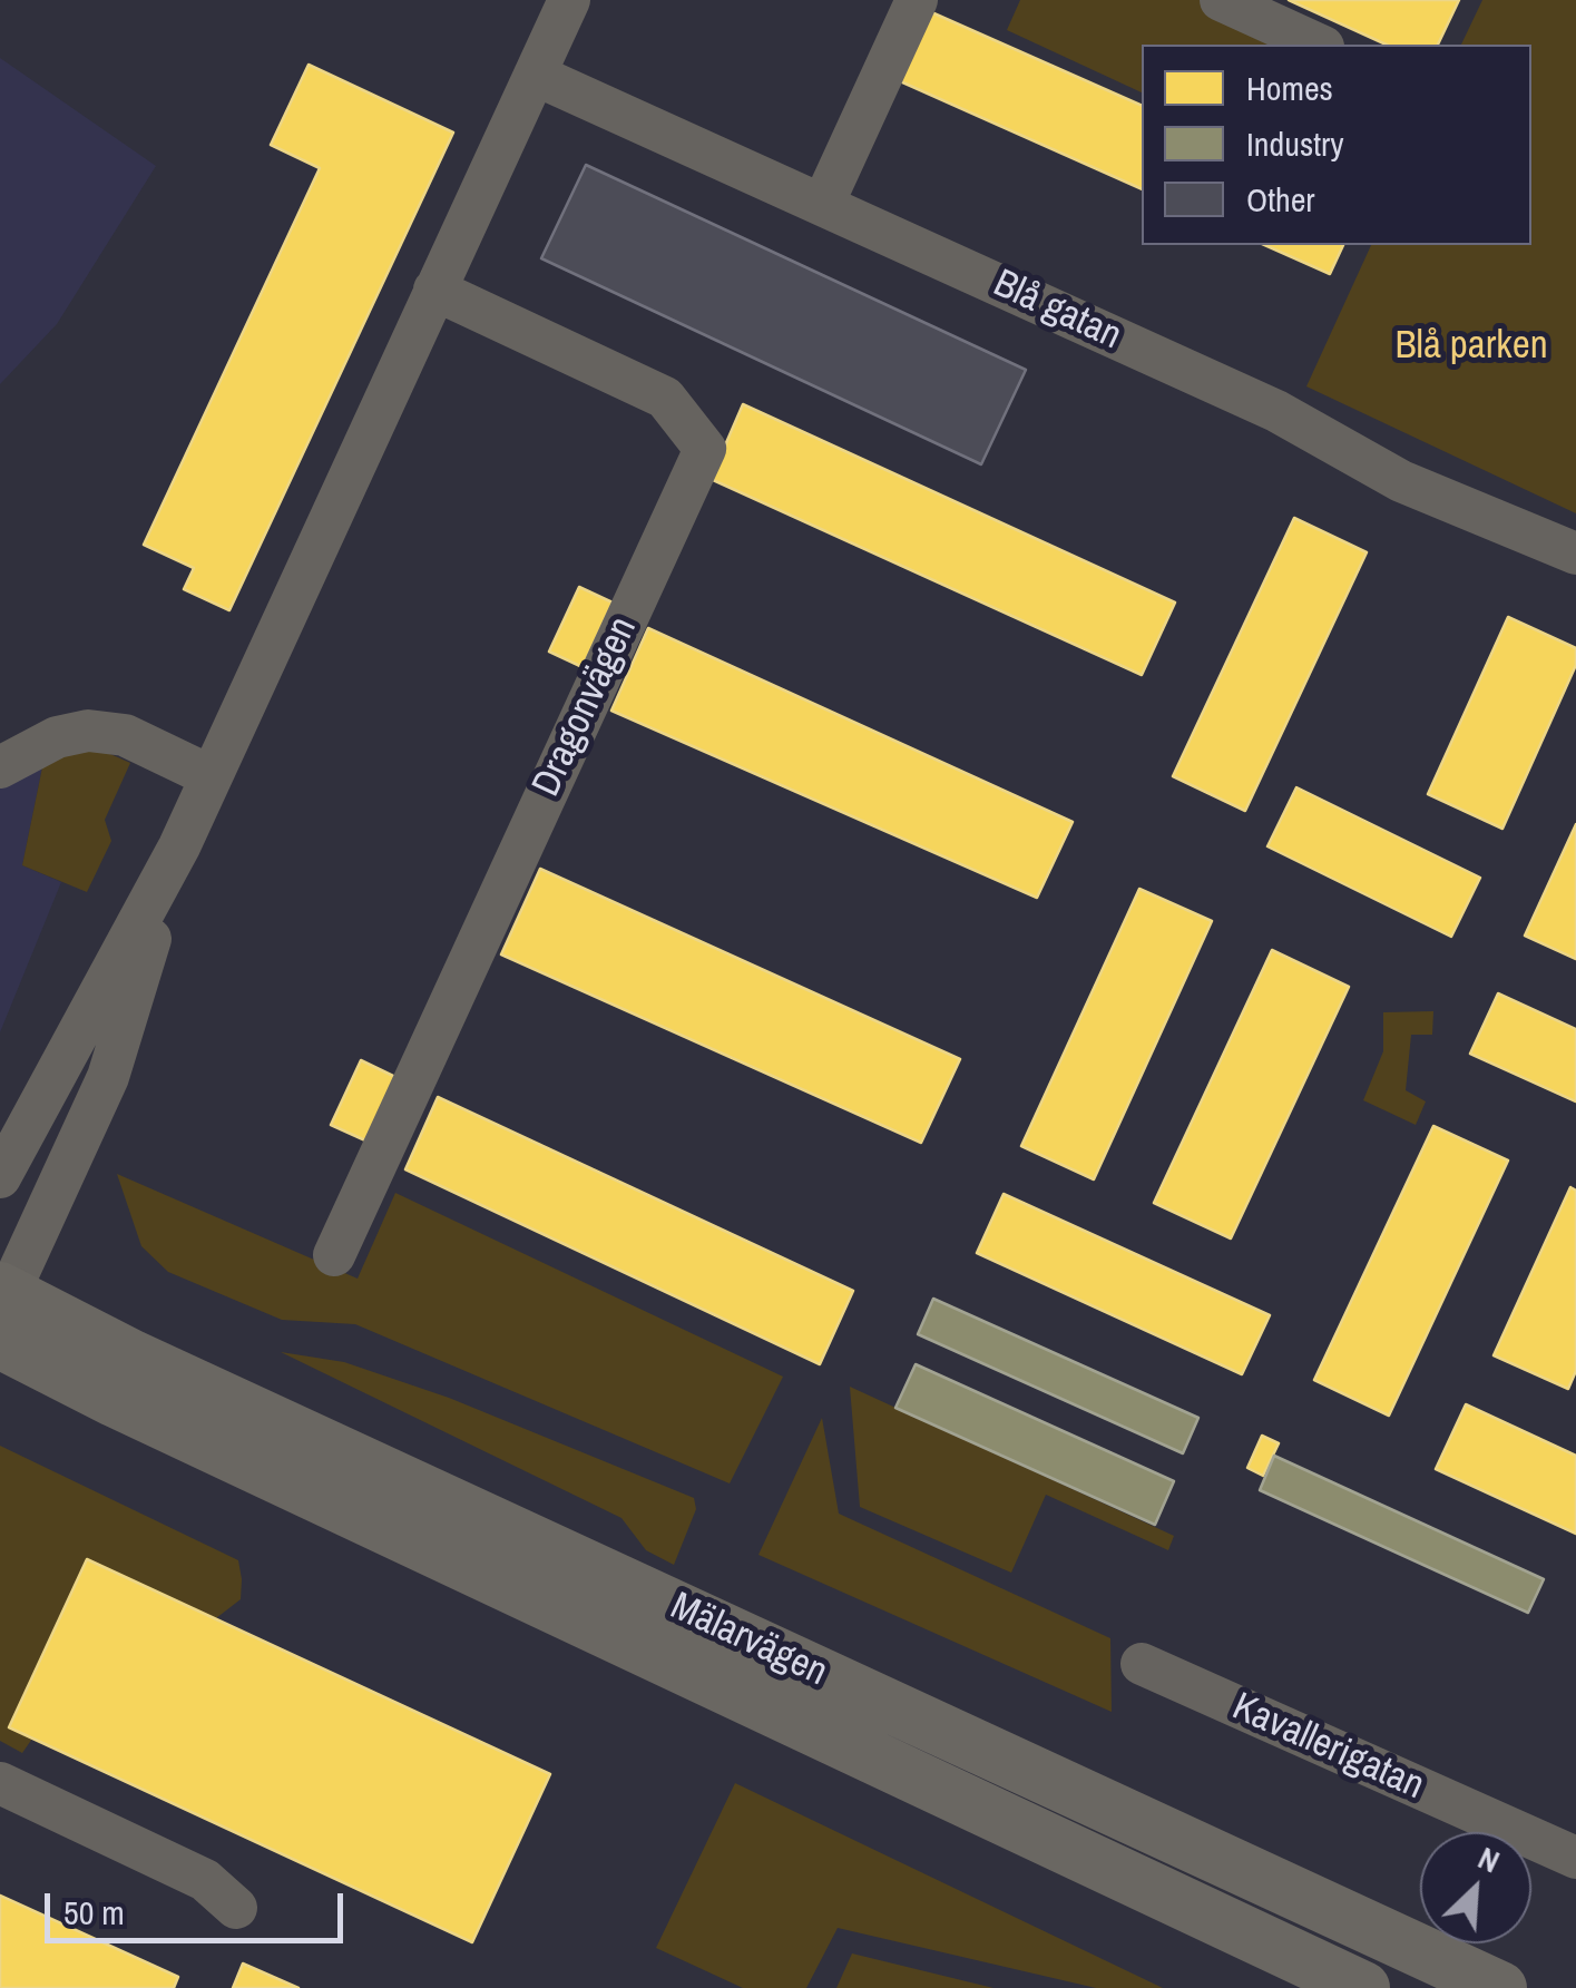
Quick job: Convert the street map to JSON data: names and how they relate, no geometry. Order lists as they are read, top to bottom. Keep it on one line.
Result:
{"streets":{"main road":["Mälarvägen"],"street":["Blå gatan","Dragonvägen","Kavallerigatan"]},"parks":["Blå parken"],"legend":["Homes","Industry","Other"],"scale_bar":"50 m","north":"top right"}
